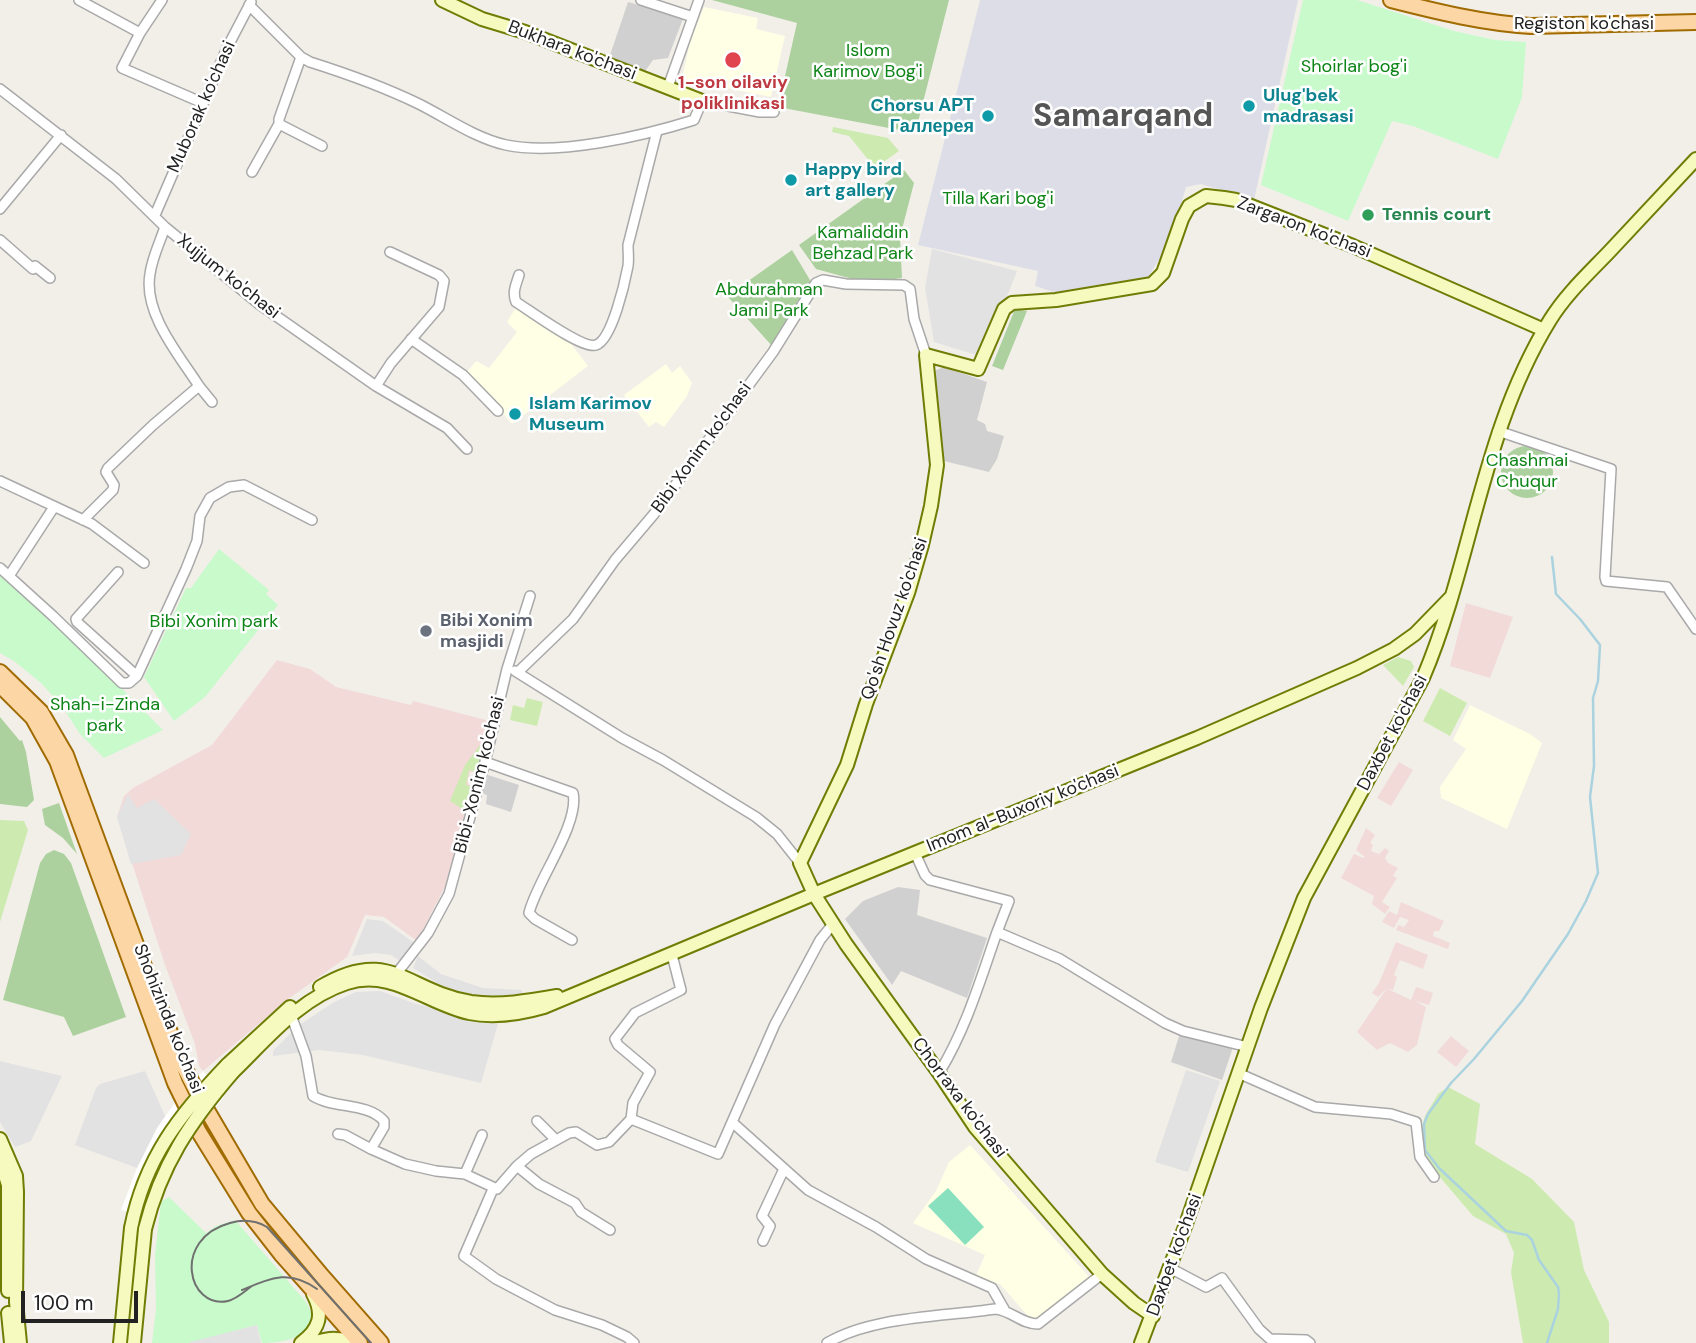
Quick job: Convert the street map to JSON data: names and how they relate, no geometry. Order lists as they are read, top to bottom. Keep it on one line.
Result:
{"streets":{"main road":["Registon ko'chasi","Bukhara ko'chasi","Zargaron ko'chasi","Qo'sh Hovuz ko'chasi","Daxbet ko'chasi","Imom al-Buxoriy ko'chasi","Shohizinda ko'chasi","Chorraxa ko'chasi"],"street":["Muborak ko'chasi","Xujjum ko'chasi","Bibi Xonim ko'chasi","Bibi-Xonim ko'chasi"]},"crossings":[["Muborak ko'chasi","Xujjum ko'chasi"],["Zargaron ko'chasi","Qo'sh Hovuz ko'chasi"],["Zargaron ko'chasi","Daxbet ko'chasi"],["Bibi Xonim ko'chasi","Qo'sh Hovuz ko'chasi"],["Qo'sh Hovuz ko'chasi","Chorraxa ko'chasi"],["Daxbet ko'chasi","Imom al-Buxoriy ko'chasi"],["Daxbet ko'chasi","Chorraxa ko'chasi"],["Imom al-Buxoriy ko'chasi","Chorraxa ko'chasi"]],"districts":["Samarqand"],"parks":["Islom Karimov Bog'i","Shoirlar bog'i","Tilla Kari bog'i","Kamaliddin Behzad Park","Abdurahman Jami Park","Chashmai Chuqur","Bibi Xonim park","Shah-i-Zinda park"],"places":["1-son oilaviy poliklinikasi","Ulug'bek mаdrаsasi","Chorsu АРТ Галлерея","Happy bird art gallery","Tennis court","Islam Karimov Museum","Bibi Xonim masjidi"],"scale_bar":"100 m"}
